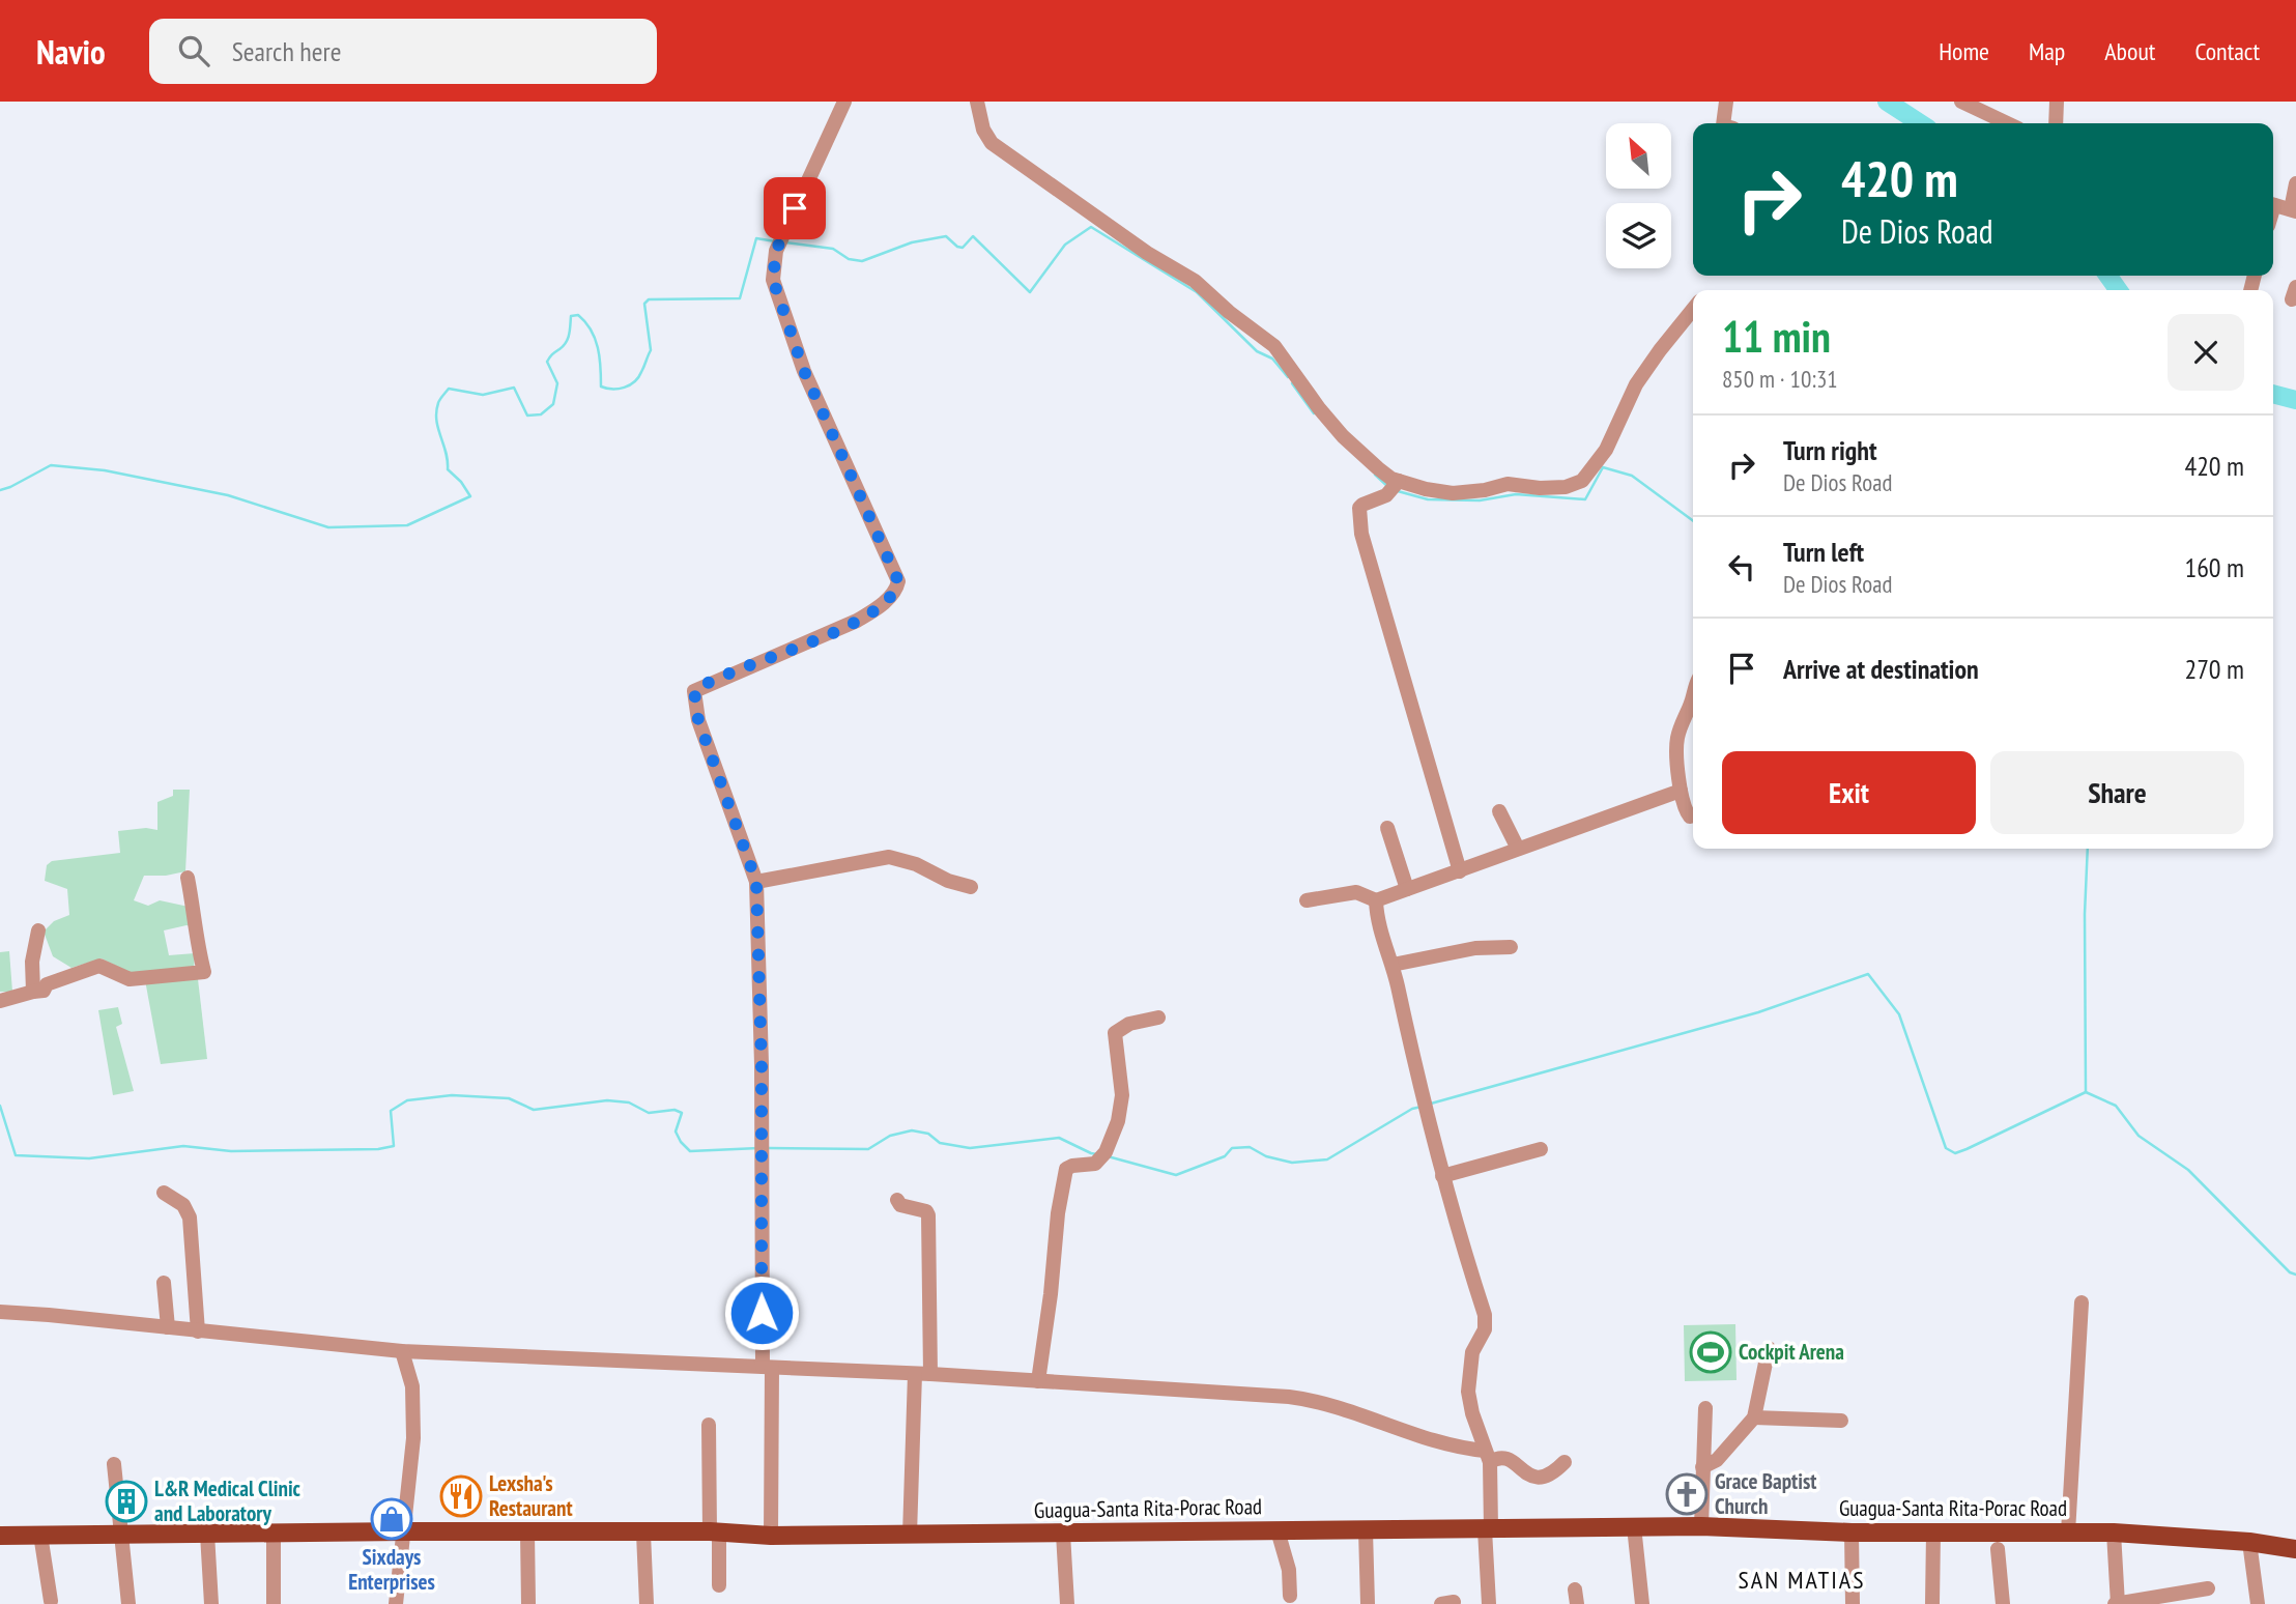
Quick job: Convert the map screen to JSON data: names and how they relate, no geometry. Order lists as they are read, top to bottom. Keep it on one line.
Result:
{"streets":{"main road":["Guagua-Santa Rita-Porac Road"]},"districts":["SAN MATIAS"],"places":{"sports":["Cockpit Arena"],"church":["Grace Baptist Church"],"restaurant":["Lexsha's Restaurant"],"building":["L&R Medical Clinic and Laboratory"],"shop":["Sixdays Enterprises"]},"north":"top left","page":{"header":"Navio","search":"Search here","nav":["Home","Map","About","Contact"],"turn":["420 m","De Dios Road"],"heading":["11 min","850 m · 10:31"],"list":[{"name":"Turn right","note":"De Dios Road","value":"420 m"},{"name":"Turn left","note":"De Dios Road","value":"160 m"},{"name":"Arrive at destination","value":"270 m"}],"buttons":["Exit","Share"]}}
